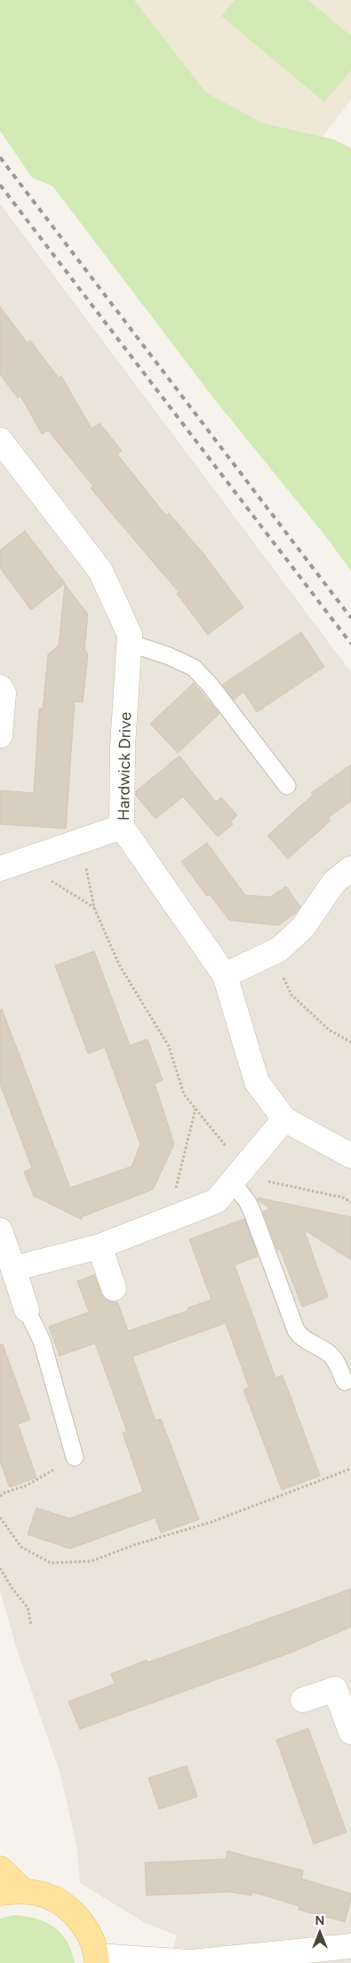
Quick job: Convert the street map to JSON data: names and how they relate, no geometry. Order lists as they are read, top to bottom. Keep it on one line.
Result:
{"streets":{"street":["Hardwick Drive"]},"north":"top"}
